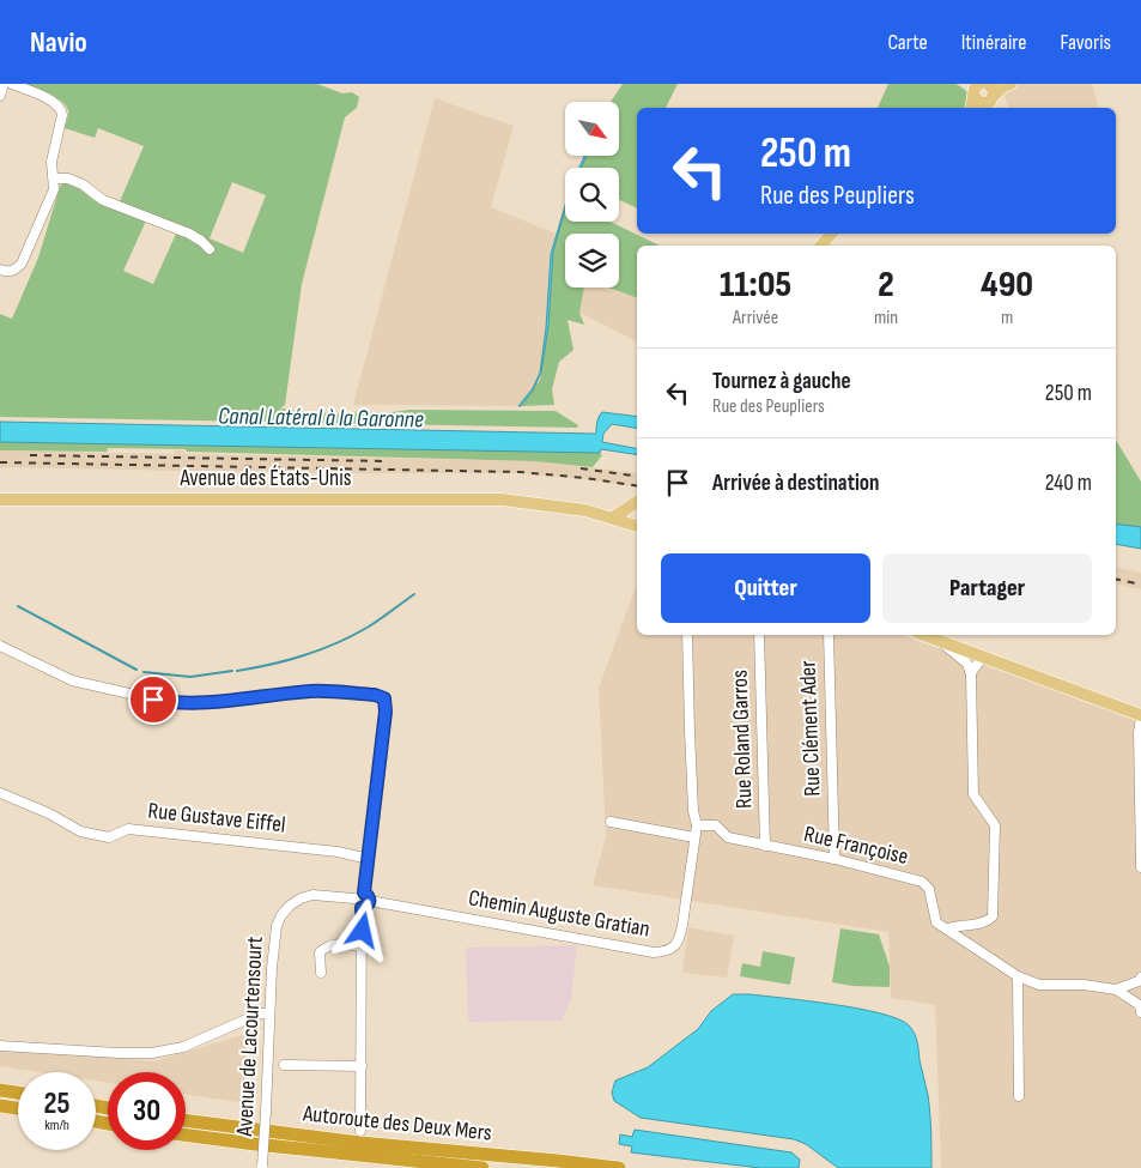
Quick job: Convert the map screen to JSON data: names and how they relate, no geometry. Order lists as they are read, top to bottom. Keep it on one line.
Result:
{"streets":{"highway":["Autoroute des Deux Mers"],"main road":["Avenue des États-Unis"],"street":["Rue Clément Ader","Rue Roland Garros","Rue Gustave Eiffel","Rue Françoise","Chemin Auguste Gratian","Avenue de Lacourtensourt"]},"crossings":[["Rue Clément Ader","Rue Françoise"],["Rue Roland Garros","Rue Françoise"],["Rue Françoise","Chemin Auguste Gratian"],["Chemin Auguste Gratian","Avenue de Lacourtensourt"]],"water":["Canal Latéral à la Garonne"],"north":"bottom right","page":{"header":"Navio","nav":["Carte","Itinéraire","Favoris"],"turn":["250 m","Rue des Peupliers"],"eta":["11:05","Arrivée","2","min","490","m"],"list":[{"name":"Tournez à gauche","note":"Rue des Peupliers","value":"250 m"},{"name":"Arrivée à destination","value":"240 m"}],"buttons":["Quitter","Partager"],"speed":"25 km/h","limit":"30"}}
